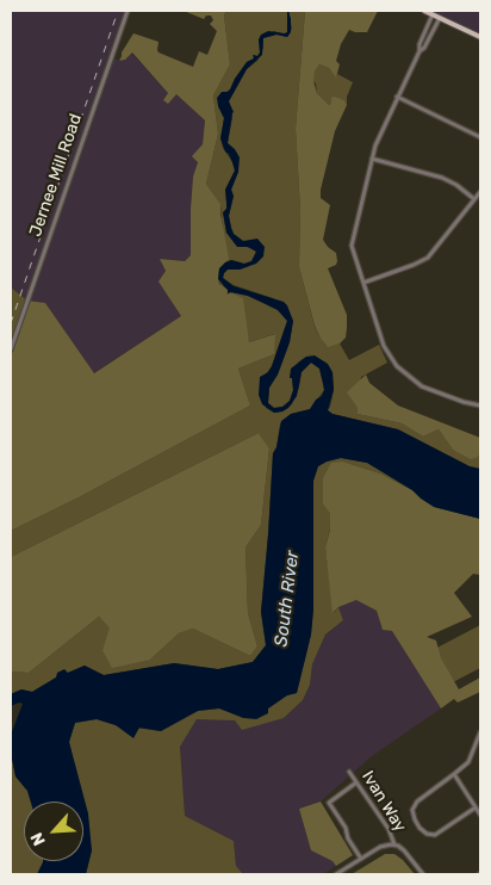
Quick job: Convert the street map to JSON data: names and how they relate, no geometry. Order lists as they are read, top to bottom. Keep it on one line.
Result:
{"streets":{"street":["Jernee Mill Road","Ivan Way"]},"water":["South River"],"north":"bottom left"}
